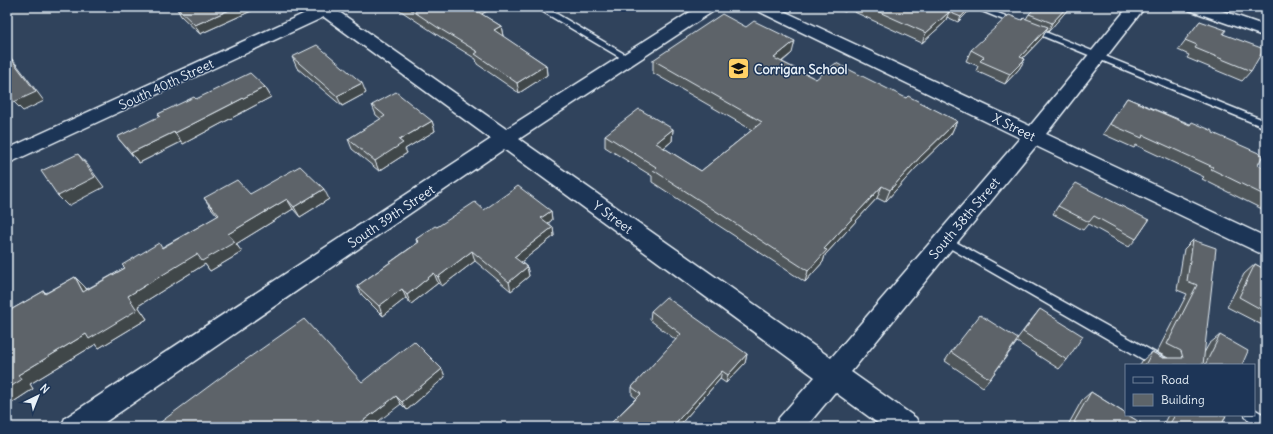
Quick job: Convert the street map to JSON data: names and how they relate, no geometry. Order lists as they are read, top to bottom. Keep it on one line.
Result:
{"streets":{"street":["South 40th Street","X Street","South 39th Street","Y Street","South 38th Street"]},"crossings":[["South 40th Street","Y Street"],["X Street","South 38th Street"],["South 39th Street","Y Street"],["Y Street","South 38th Street"]],"places":{"school or university":["Corrigan School"]},"legend":["Road","Building"],"north":"top right"}
